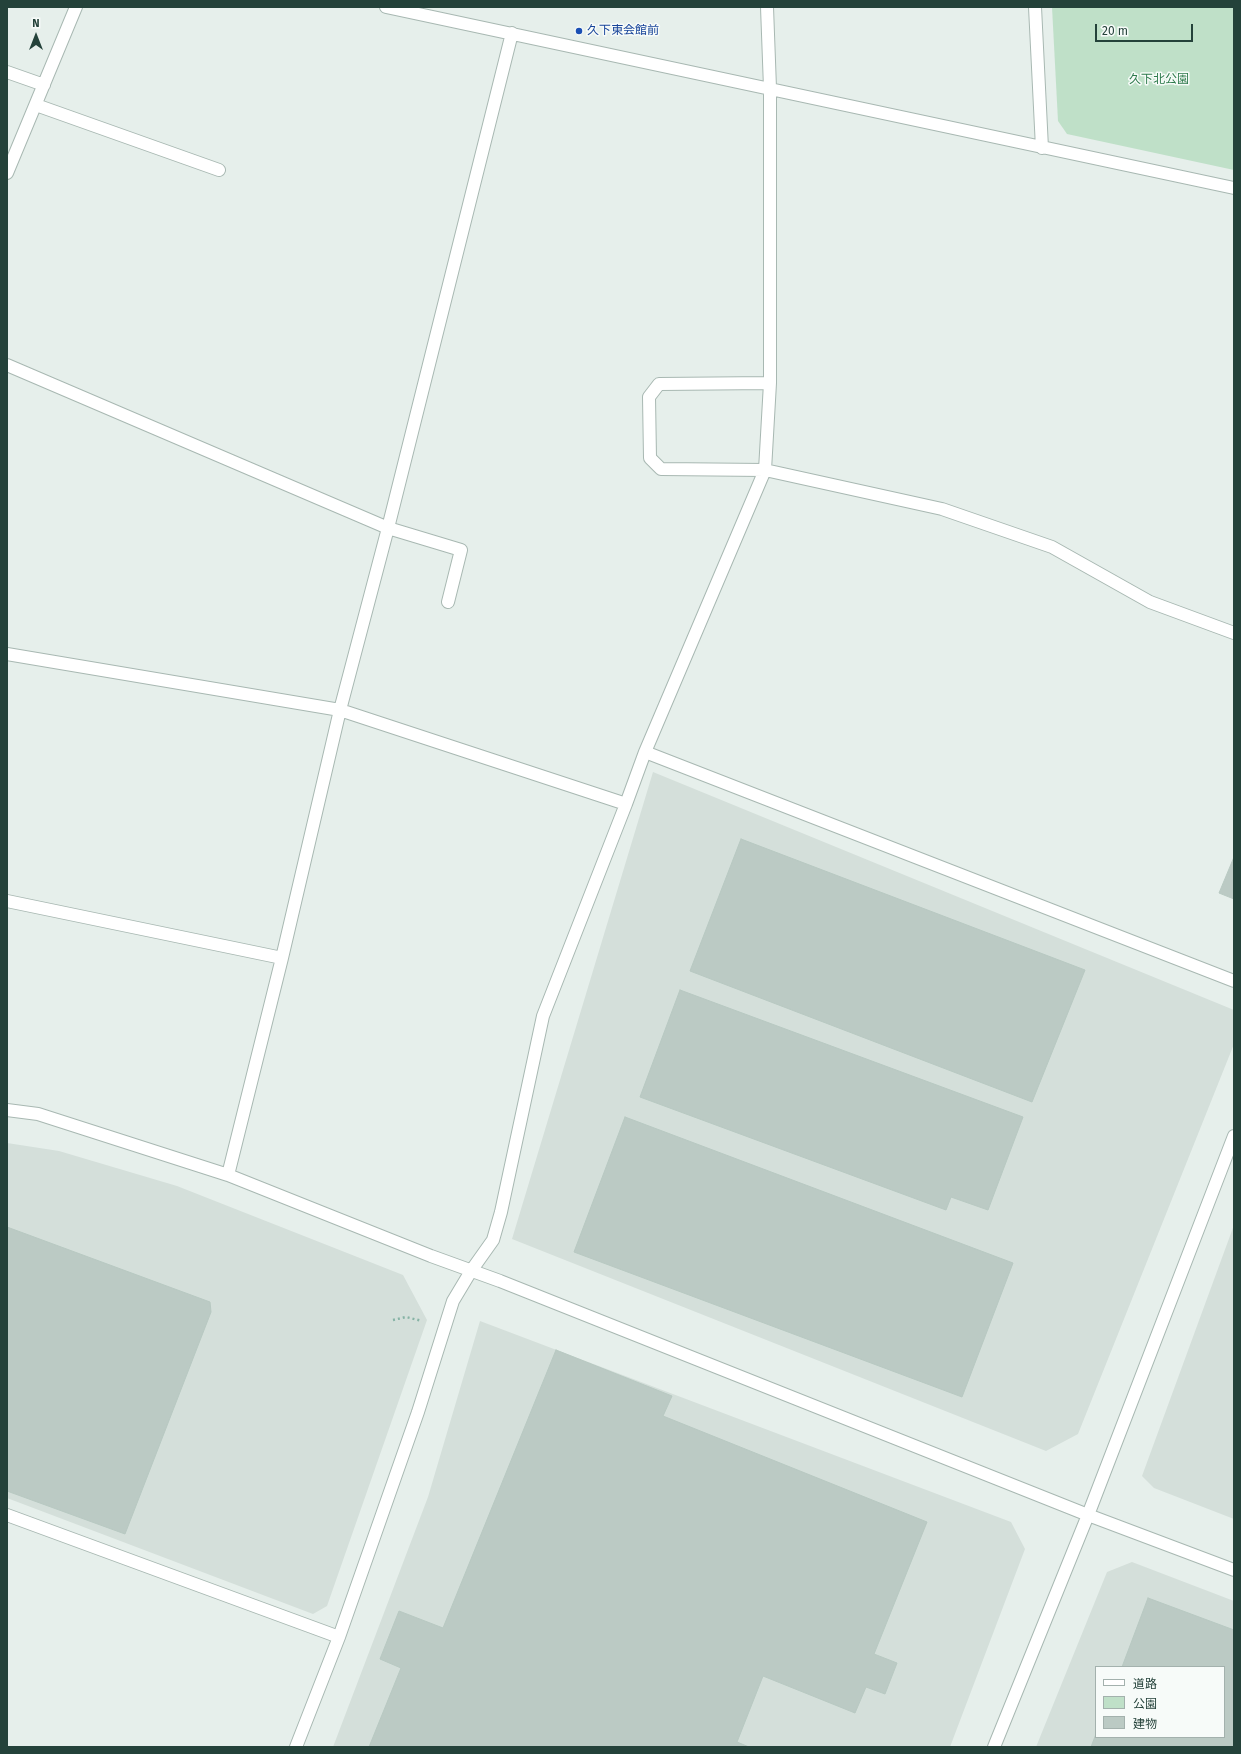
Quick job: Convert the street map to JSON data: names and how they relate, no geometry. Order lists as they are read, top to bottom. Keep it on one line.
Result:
{"parks":["久下北公園"],"places":["久下東会館前"],"legend":["道路","公園","建物"],"scale_bar":"20 m","north":"top"}
